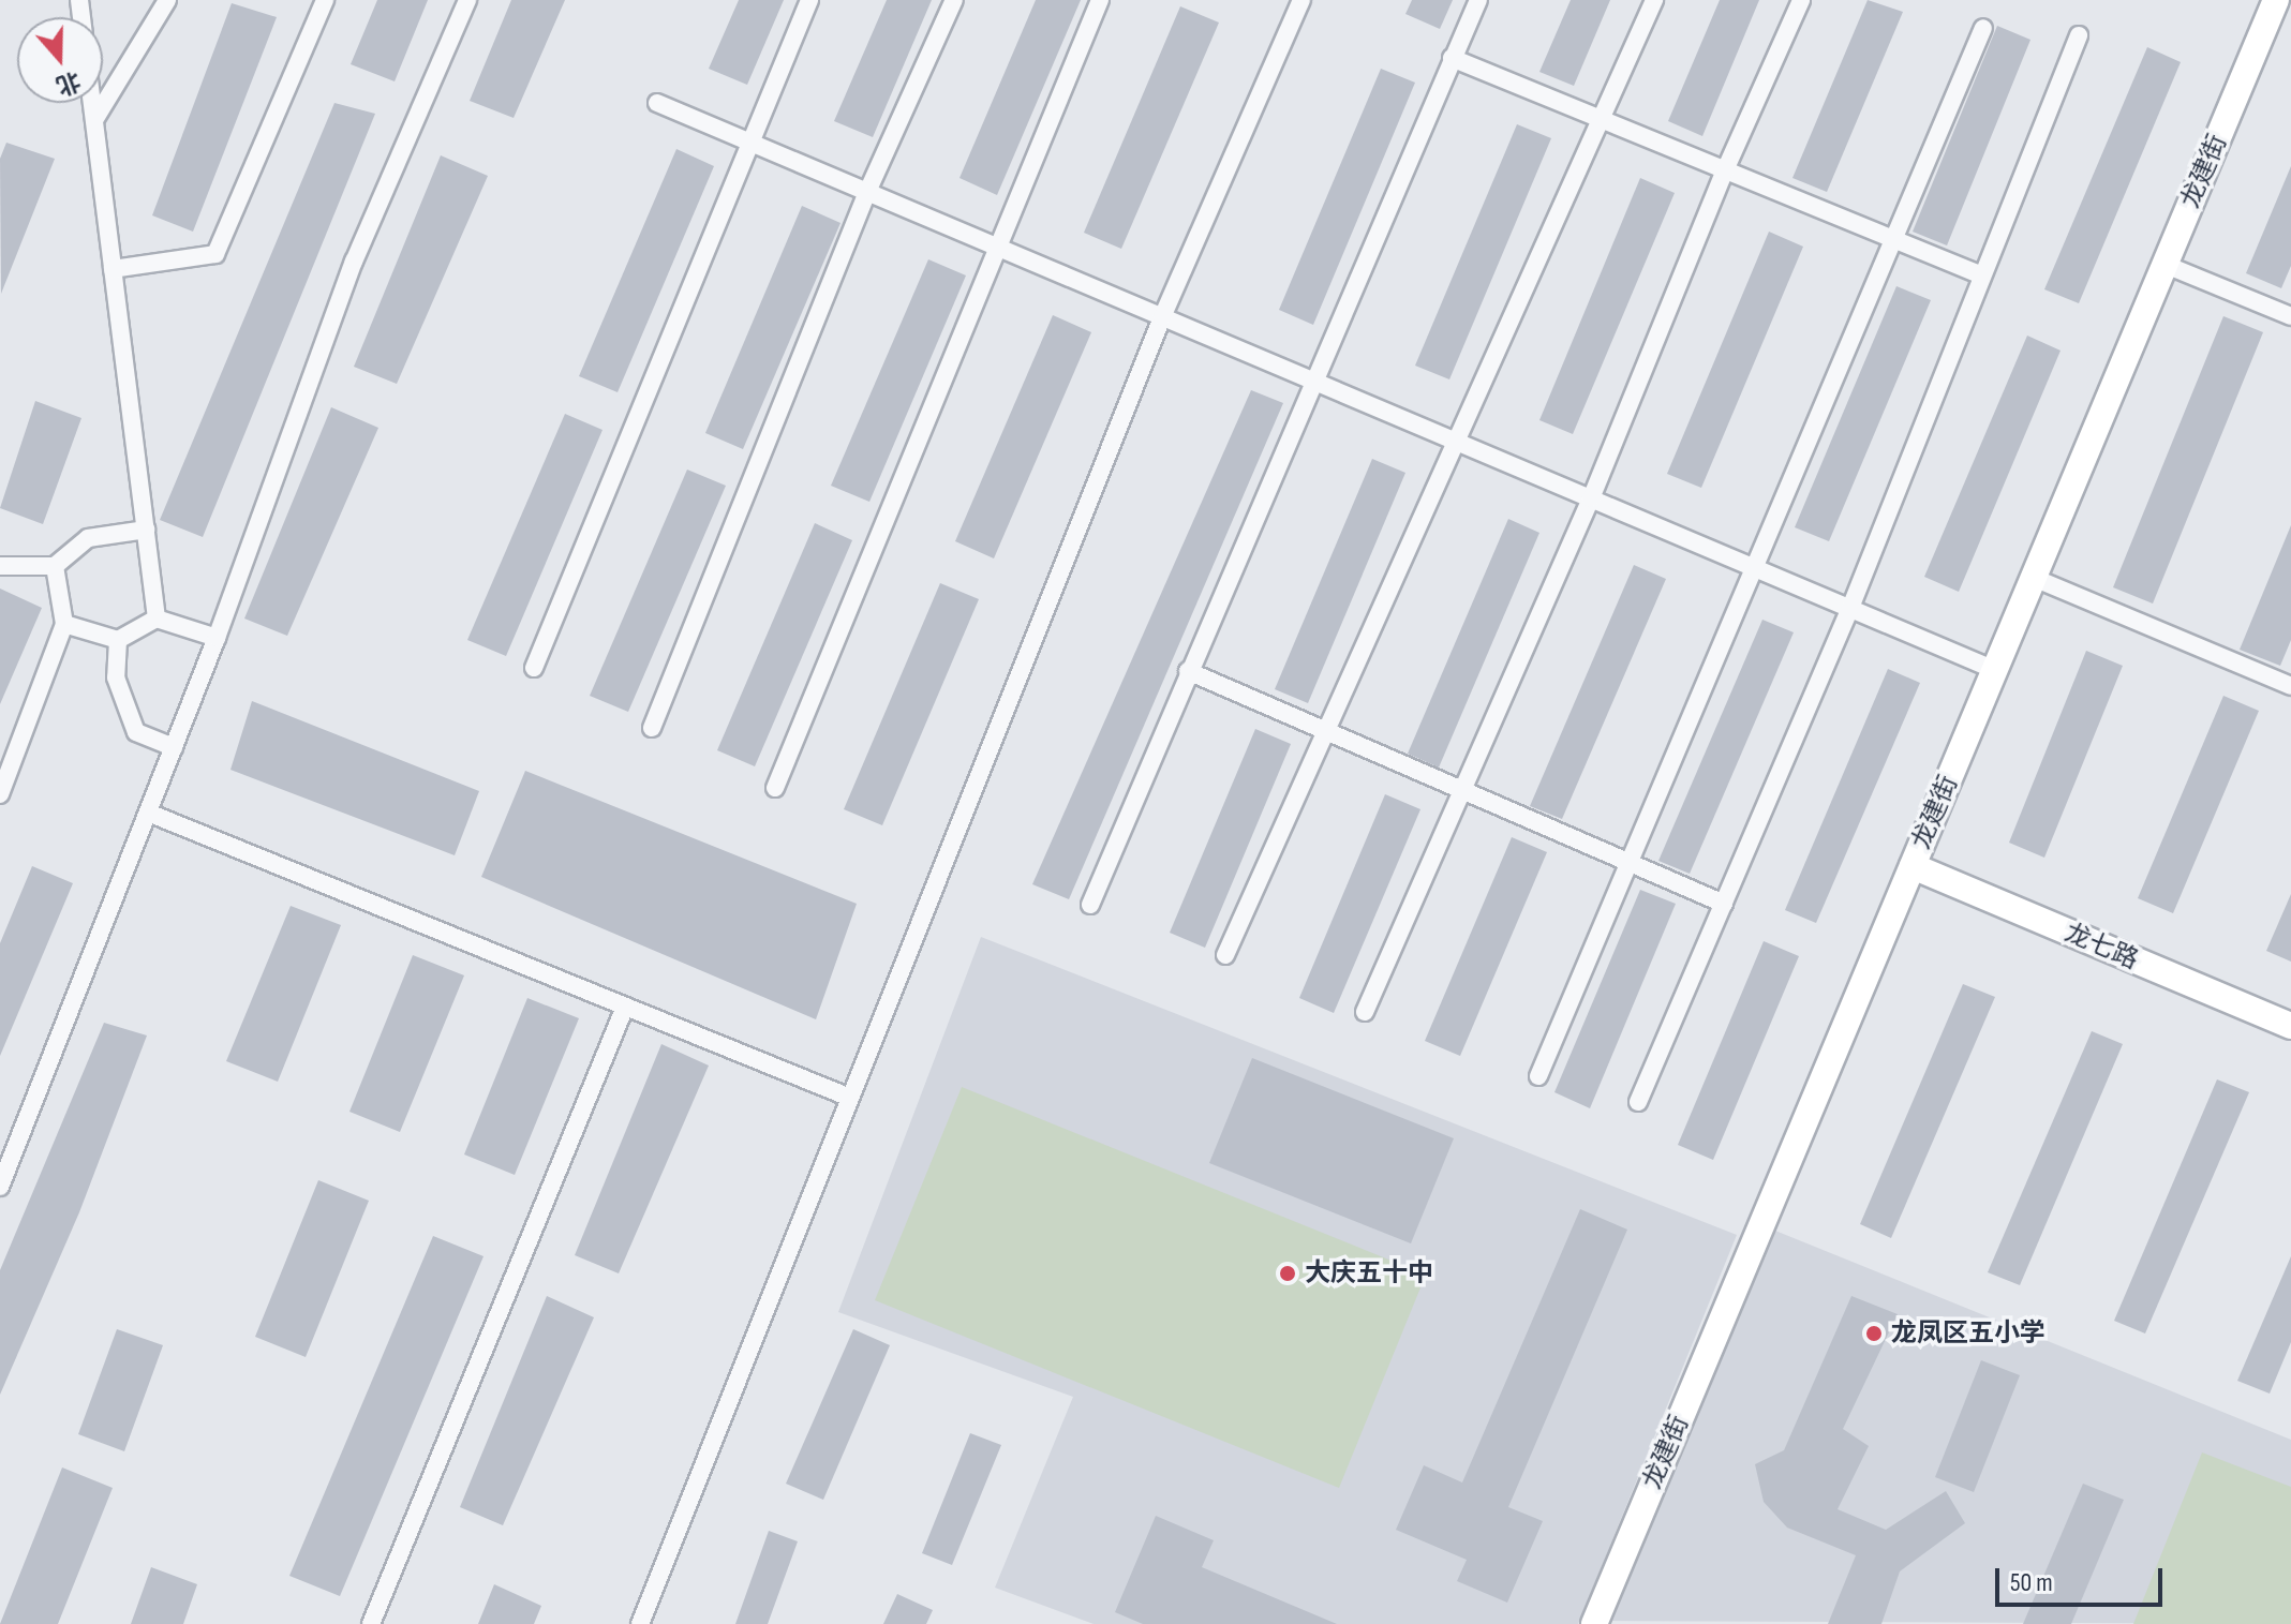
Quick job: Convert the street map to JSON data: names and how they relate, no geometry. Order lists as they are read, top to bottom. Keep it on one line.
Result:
{"streets":{"street":["龙建街","龙七路"]},"crossings":[["龙建街","龙七路"]],"places":["大庆五十中","龙凤区五小学"],"scale_bar":"50 m","north":"bottom"}
